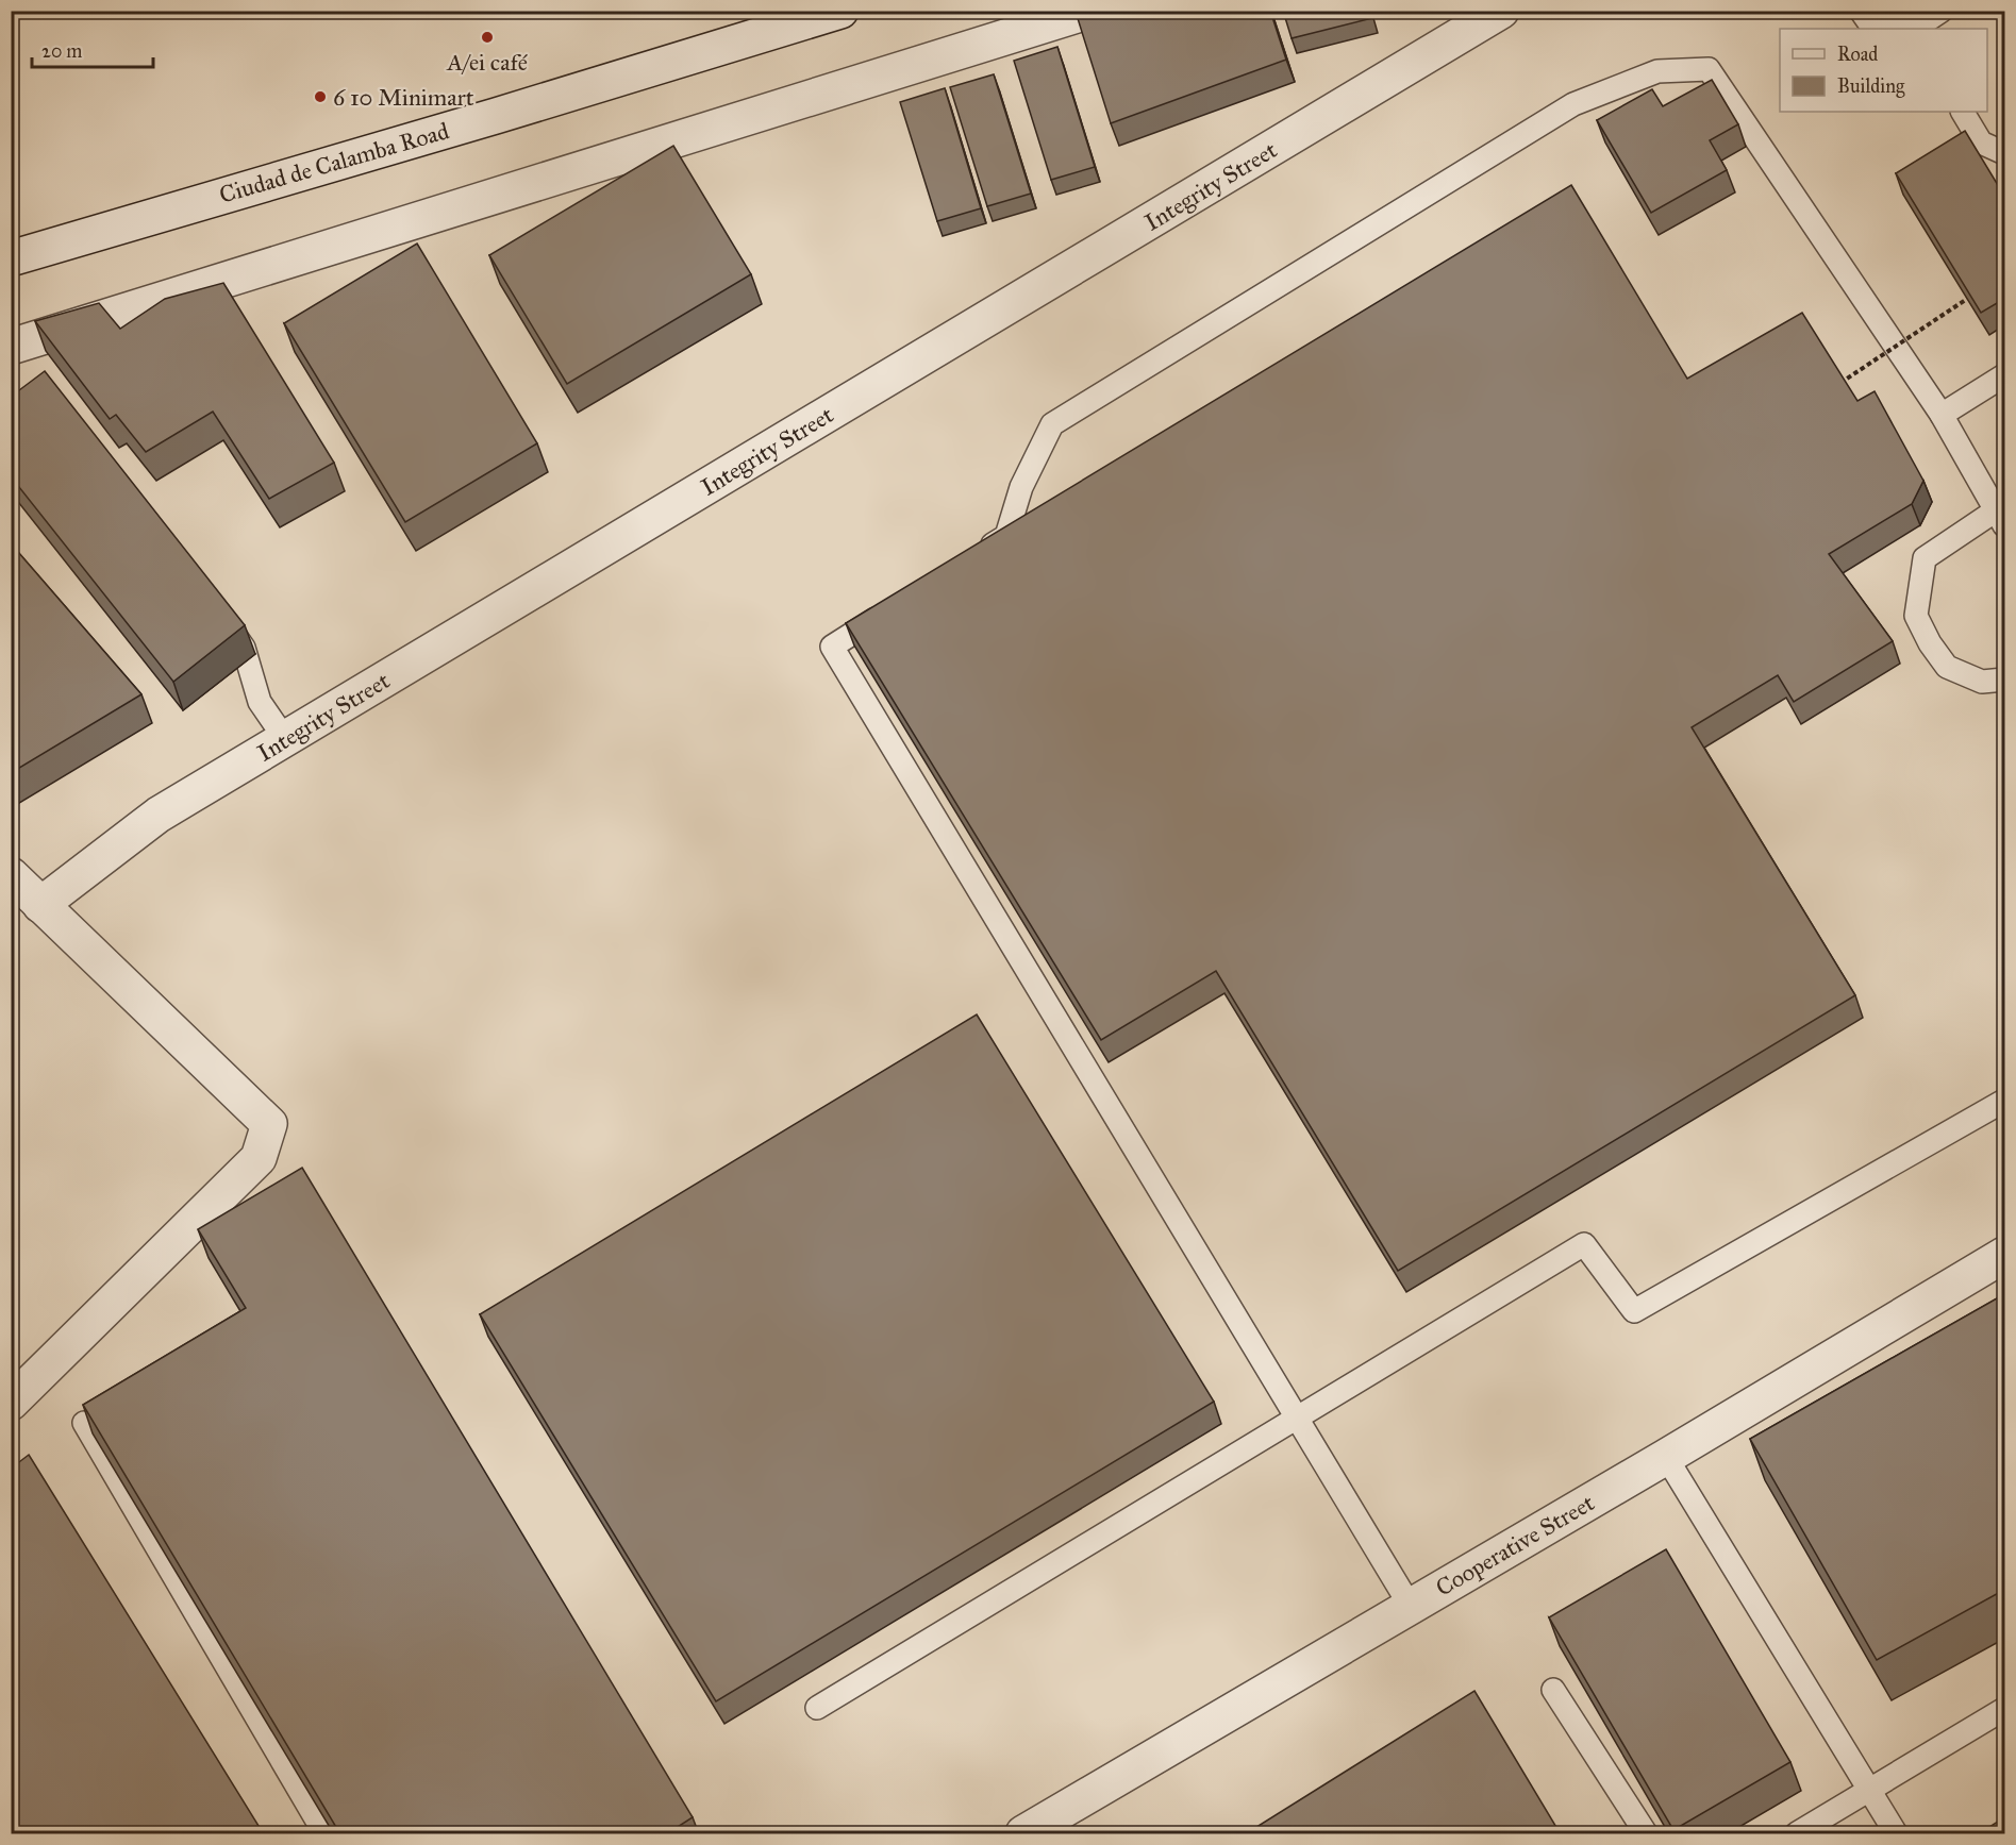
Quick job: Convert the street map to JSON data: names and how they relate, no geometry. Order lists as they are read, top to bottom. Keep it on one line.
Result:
{"streets":{"street":["Ciudad de Calamba Road","Integrity Street","Cooperative Street"]},"places":["A/ei café","6 10 Minimart"],"legend":["Road","Building"],"scale_bar":"20 m"}
